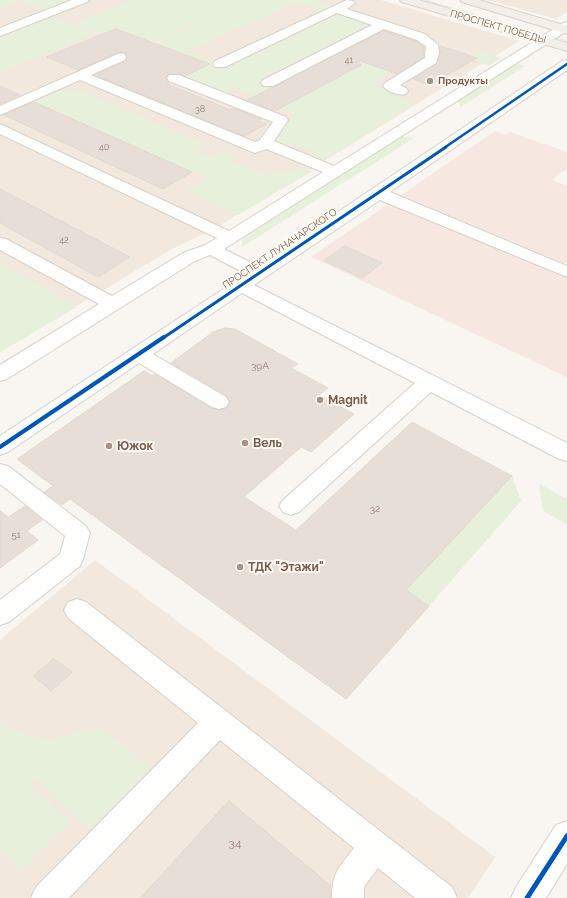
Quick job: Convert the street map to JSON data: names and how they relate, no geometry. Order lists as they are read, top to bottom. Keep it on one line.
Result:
{"streets":{"main road":["ПРОСПЕКТ ПОБЕДЫ"],"street":["ПРОСПЕКТ ЛУНАЧАРСКОГО"]},"places":["Продукты","Magnit","Вель","Южок","ТДК \"Этажи\""],"house_numbers":["41","38","40","42","39А","32","51","34"]}
